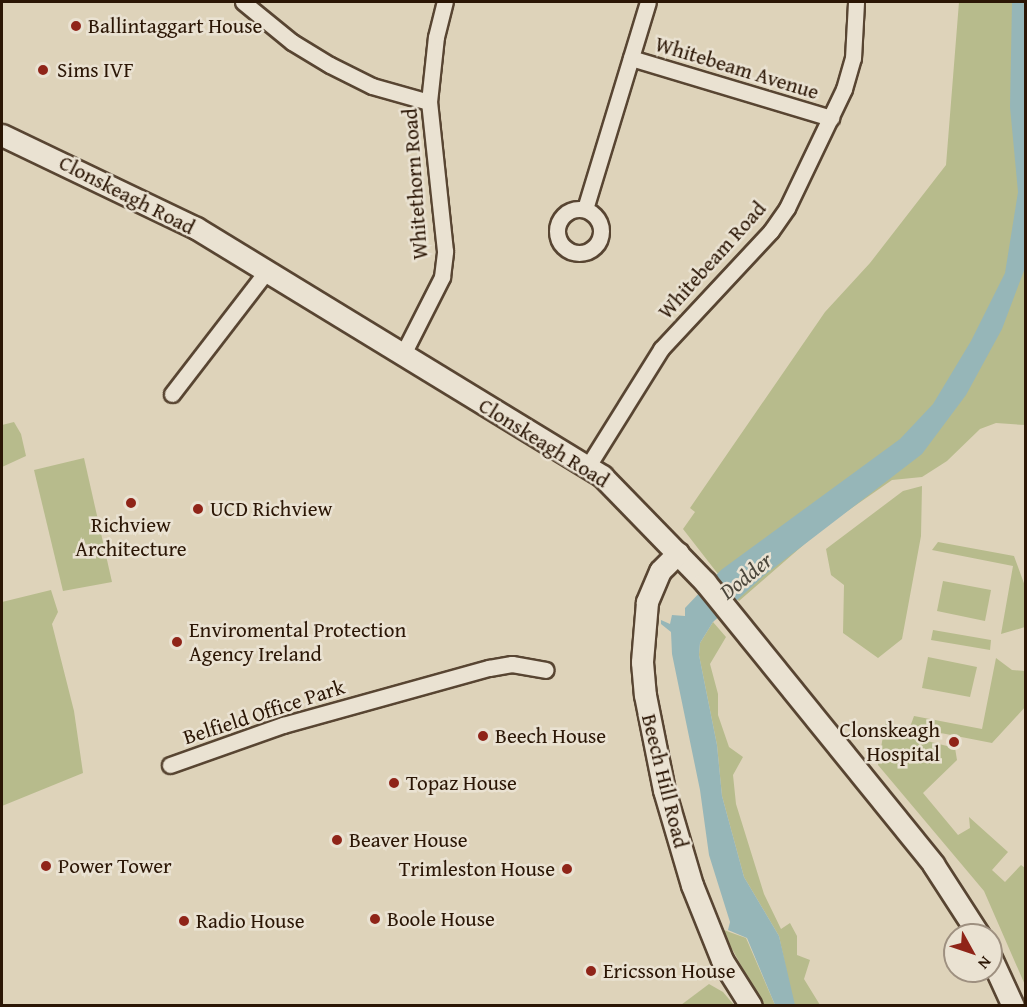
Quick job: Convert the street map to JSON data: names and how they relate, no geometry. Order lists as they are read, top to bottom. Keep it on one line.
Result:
{"streets":{"main road":["Clonskeagh Road","Beech Hill Road"],"street":["Whitebeam Avenue","Whitethorn Road","Whitebeam Road","Belfield Office Park"]},"crossings":[["Whitebeam Avenue","Whitebeam Road"],["Whitethorn Road","Clonskeagh Road"],["Clonskeagh Road","Whitebeam Road"],["Clonskeagh Road","Beech Hill Road"]],"water":["Dodder"],"places":["Ballintaggart House","Sims IVF","Richview Architecture","UCD Richview","Enviromental Protection Agency Ireland","Beech House","Clonskeagh Hospital","Topaz House","Beaver House","Power Tower","Trimleston House","Boole House","Radio House","Ericsson House"],"north":"bottom right"}
